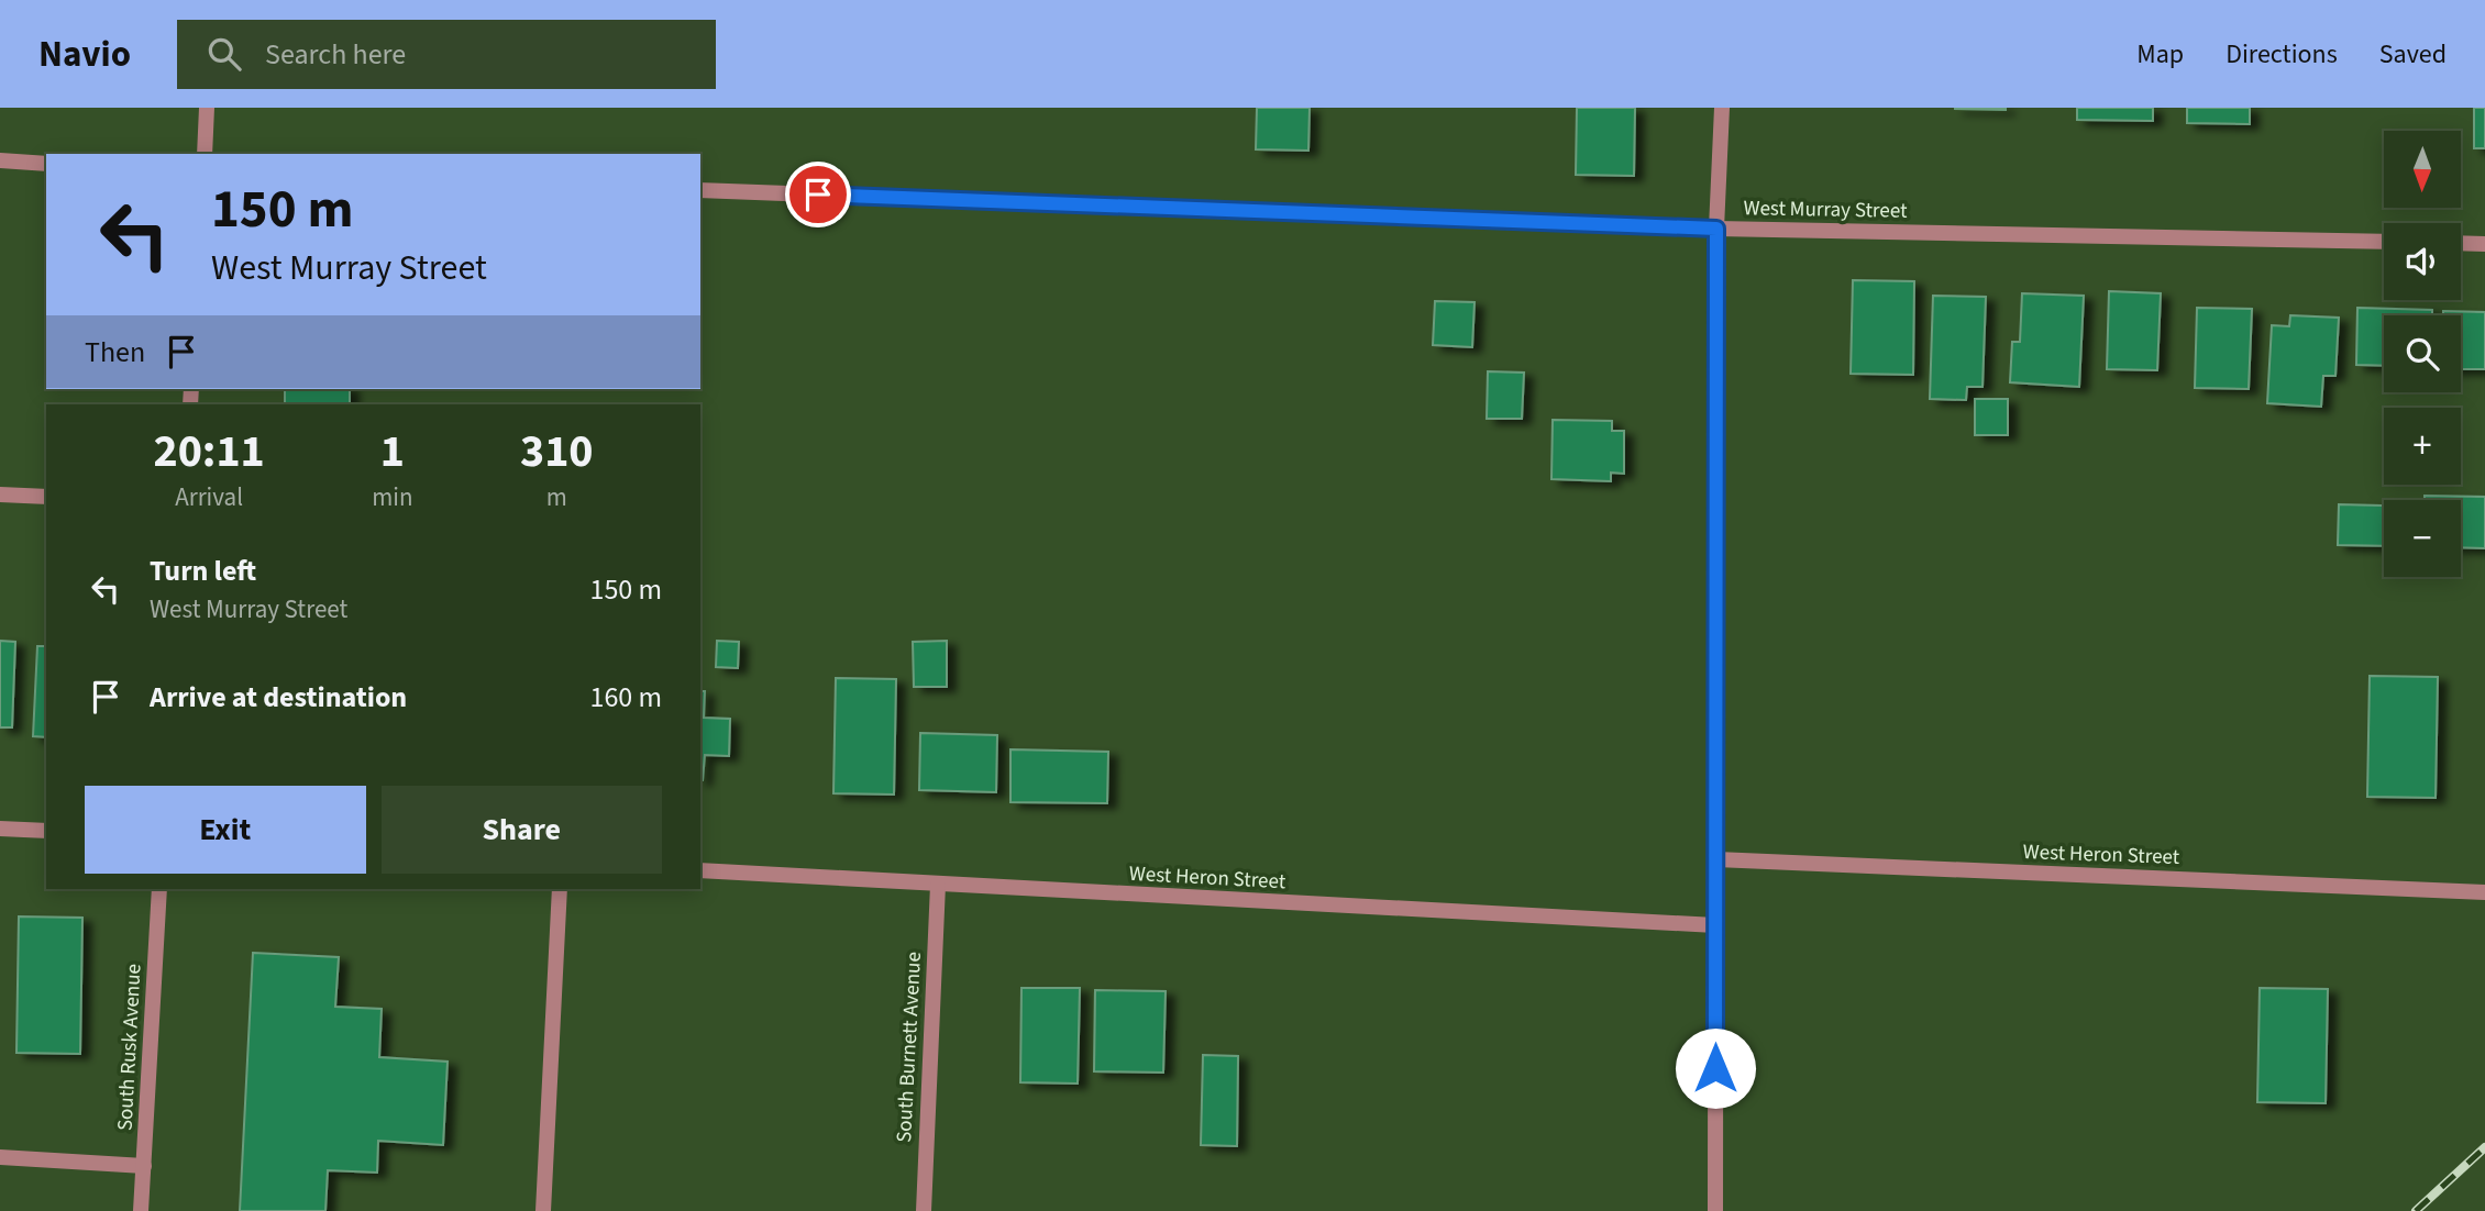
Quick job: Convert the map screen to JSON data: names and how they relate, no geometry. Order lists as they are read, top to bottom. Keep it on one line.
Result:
{"streets":{"street":["West Murray Street","West Heron Street","South Rusk Avenue","South Burnett Avenue"]},"crossings":[["West Heron Street","South Burnett Avenue"]],"north":"bottom","page":{"header":"Navio","search":"Search here","nav":["Map","Directions","Saved"],"map_buttons":["+","−"],"turn":["150 m","West Murray Street"],"then":"Then","eta":["20:11","Arrival","1","min","310","m"],"list":[{"name":"Turn left","note":"West Murray Street","value":"150 m"},{"name":"Arrive at destination","value":"160 m"}],"buttons":["Exit","Share"]}}
